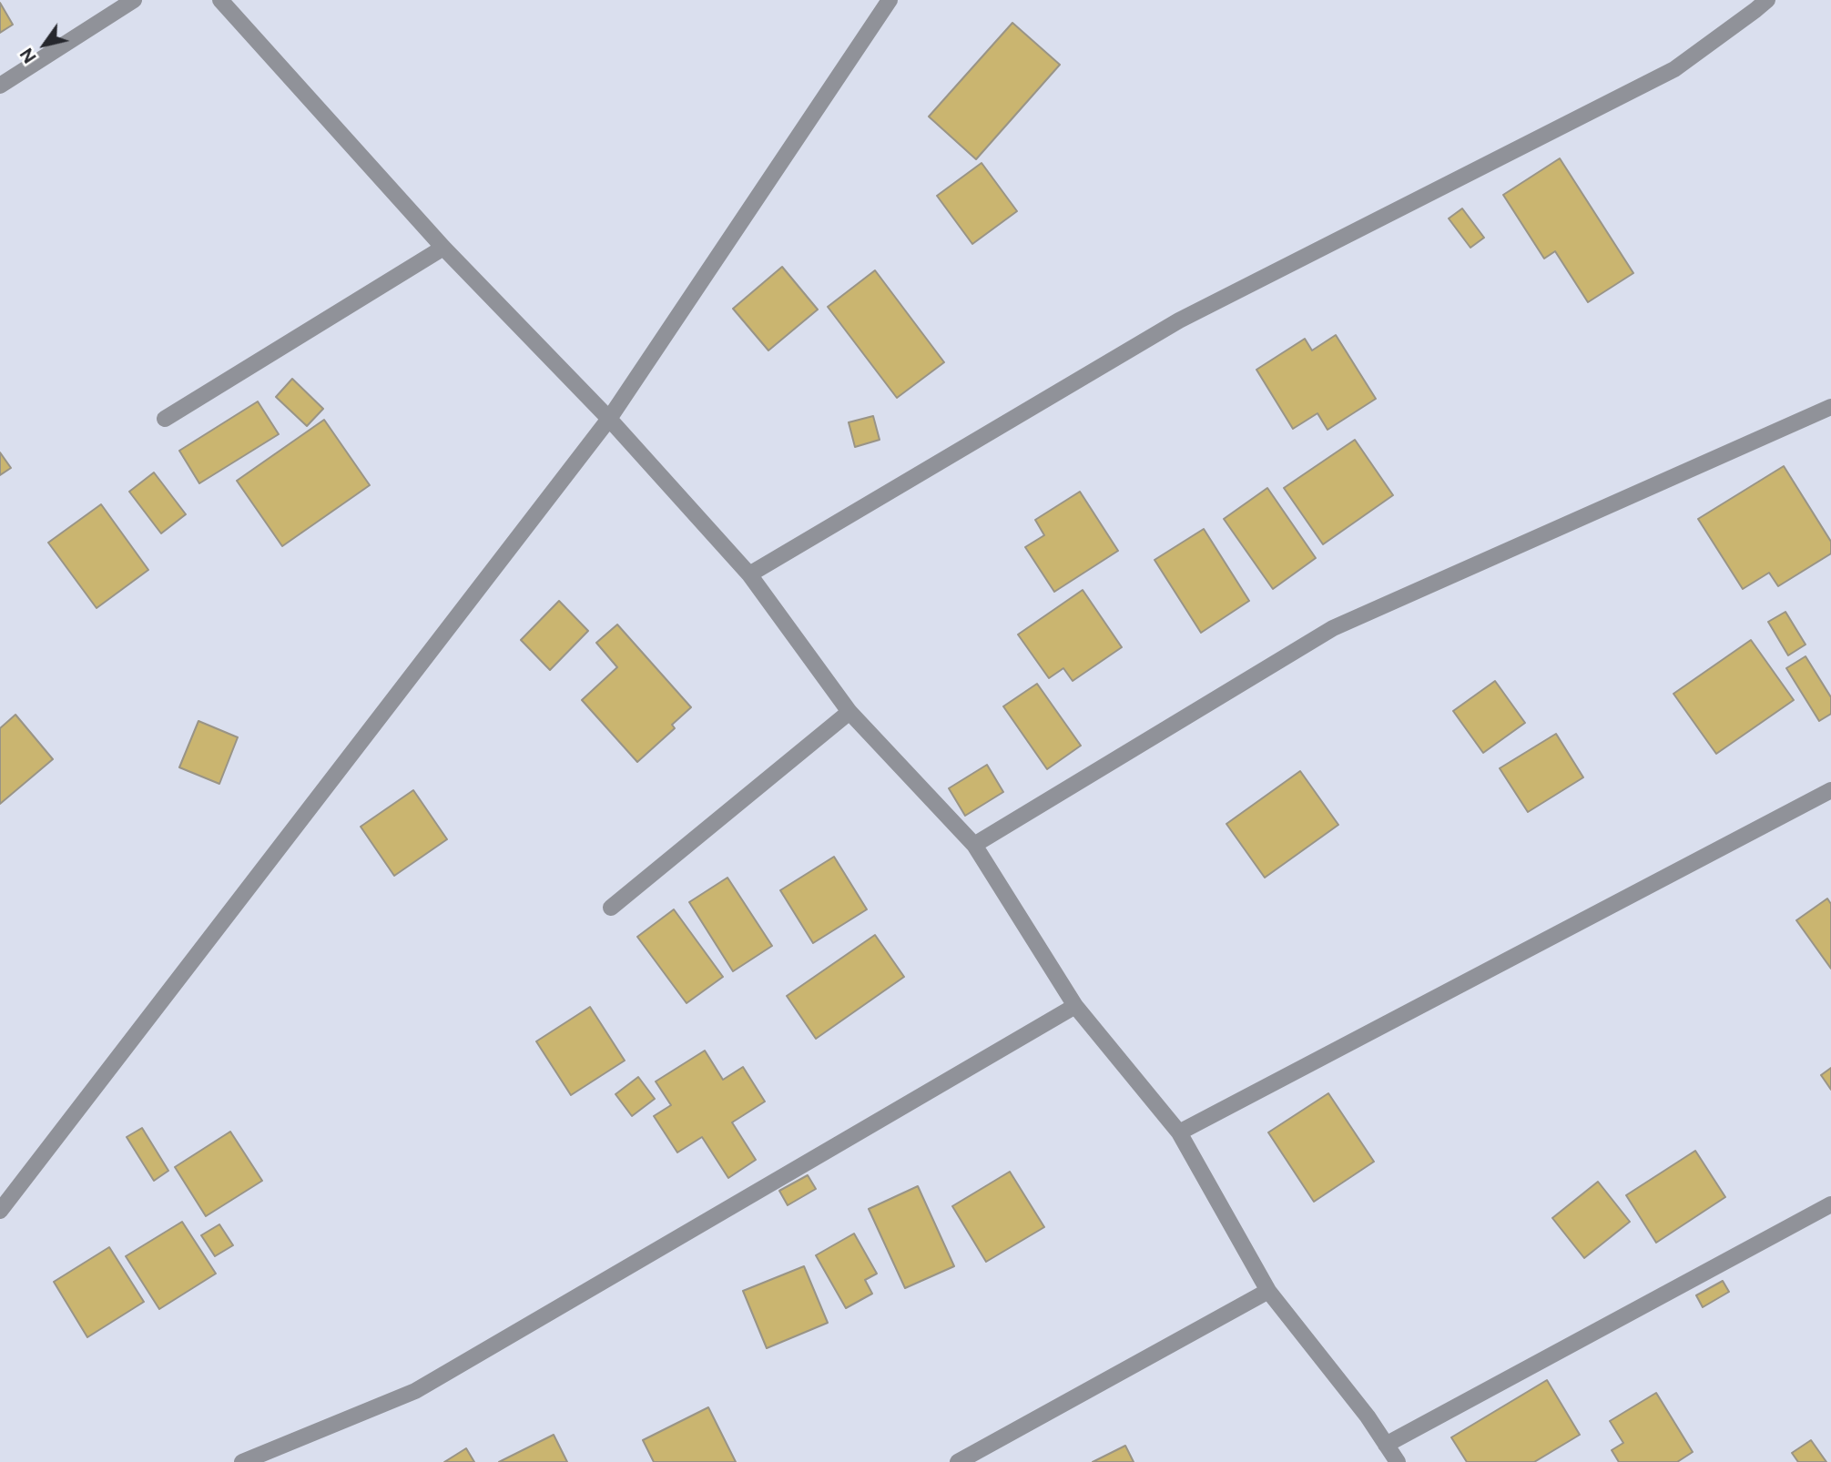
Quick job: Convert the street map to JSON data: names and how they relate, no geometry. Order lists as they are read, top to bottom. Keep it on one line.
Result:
{"north":"bottom left"}
